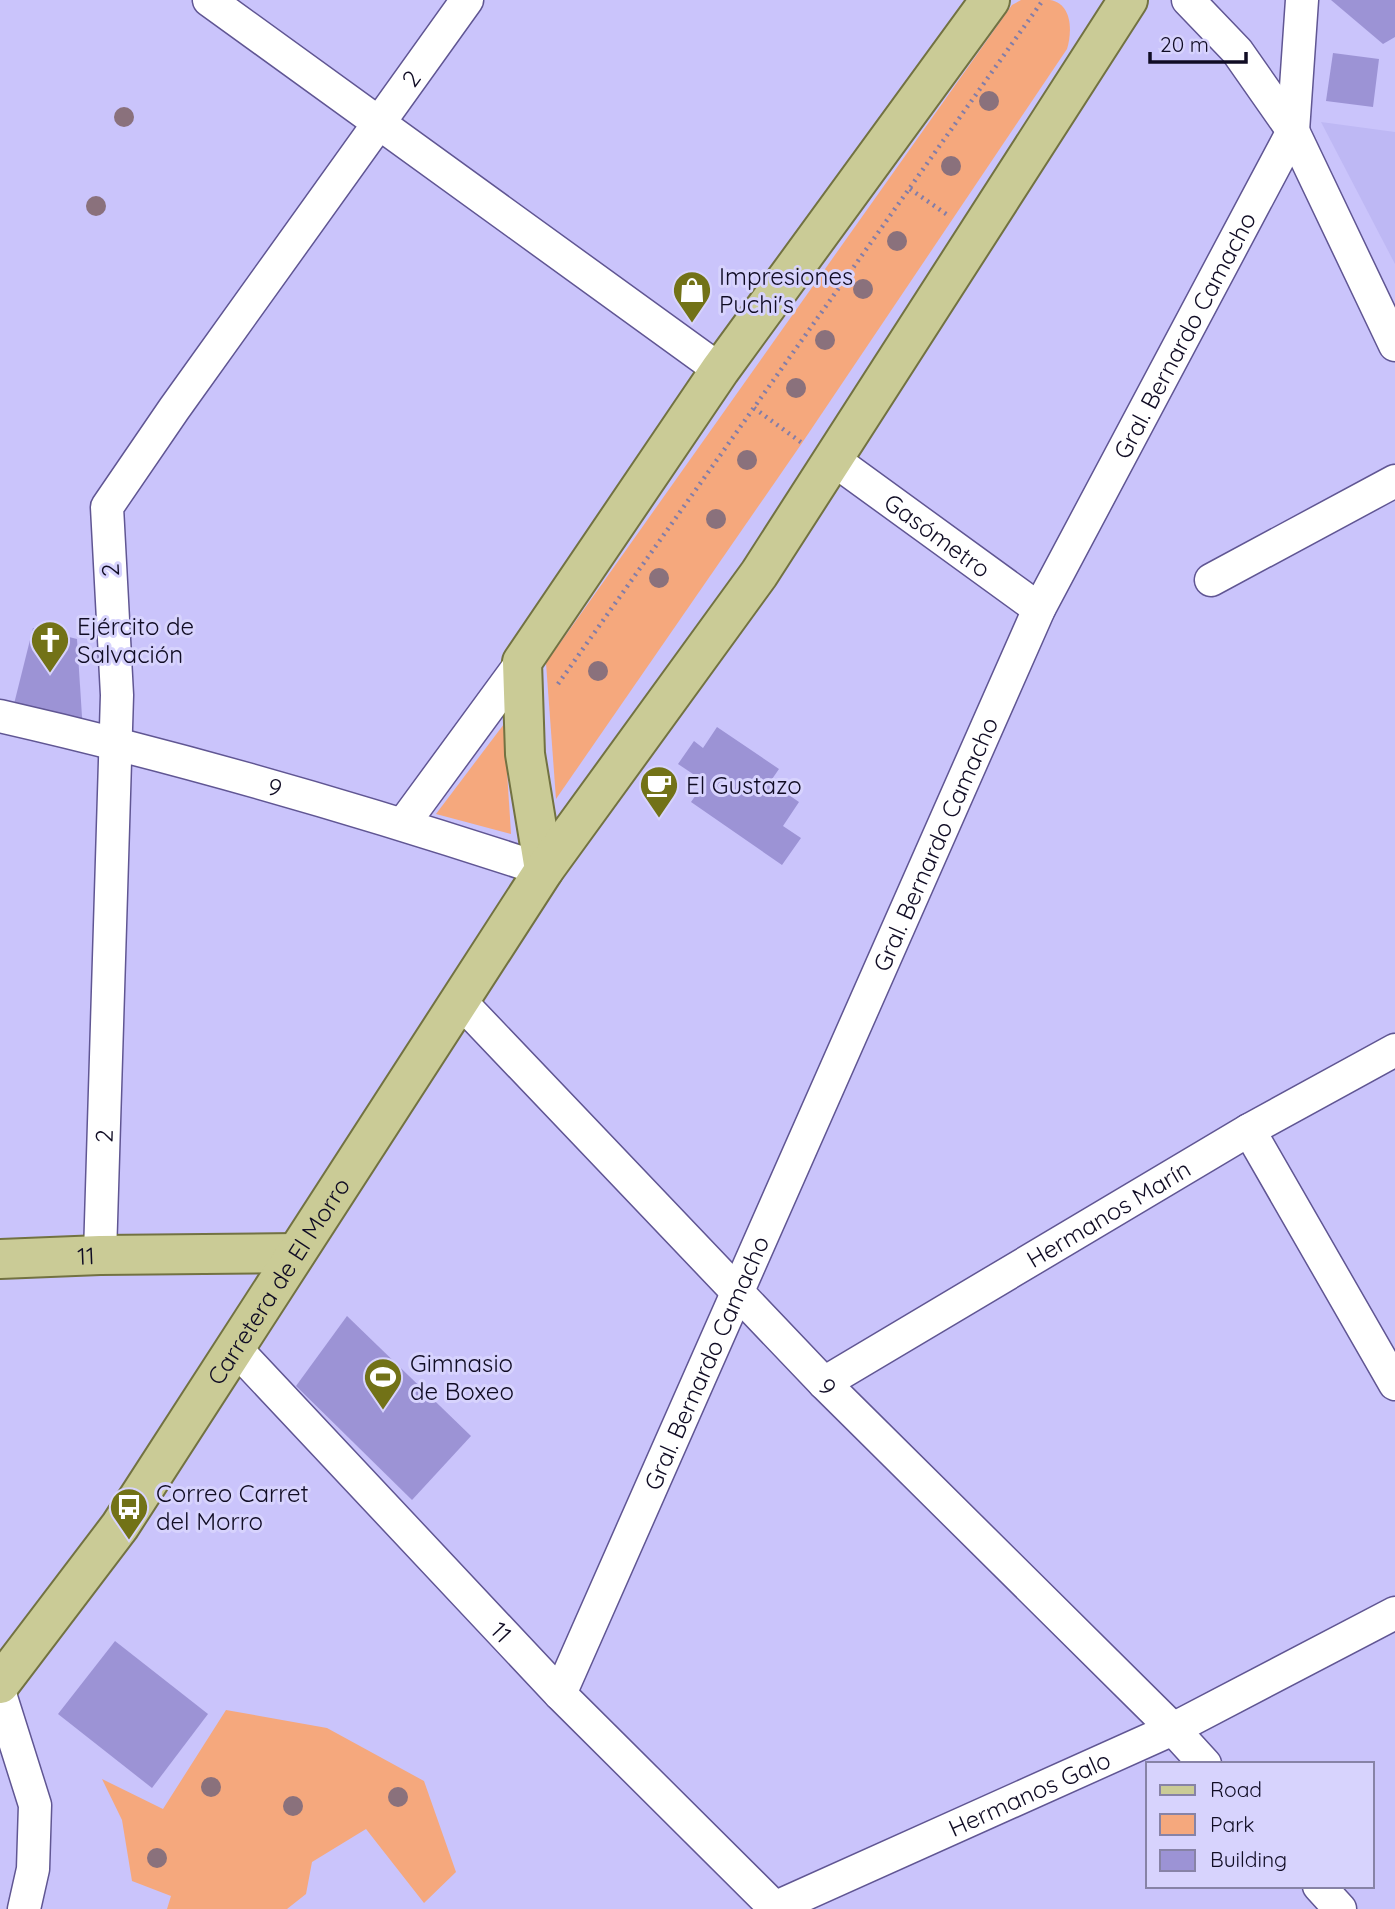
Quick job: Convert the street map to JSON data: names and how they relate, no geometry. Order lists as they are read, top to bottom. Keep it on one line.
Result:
{"streets":{"main road":["11","Carretera de El Morro"],"street":["2","Gral. Bernardo Camacho","Gasómetro","9","Hermanos Marín","Hermanos Galo"]},"crossings":[["2","9"],["2","11"],["Gral. Bernardo Camacho","Gasómetro"],["Gral. Bernardo Camacho","9"],["Gral. Bernardo Camacho","11"],["Gasómetro","Carretera de El Morro"],["9","Hermanos Marín"],["9","Carretera de El Morro"],["9","Hermanos Galo"],["11","Carretera de El Morro"],["11","Hermanos Galo"]],"places":{"shop":["Impresiones Puchi's"],"church":["Ejército de Salvación"],"cafe":["El Gustazo"],"sports":["Gimnasio de Boxeo"],"bus stop":["Correo Carret del Morro"]},"legend":["Road","Park","Building"],"scale_bar":"20 m"}
